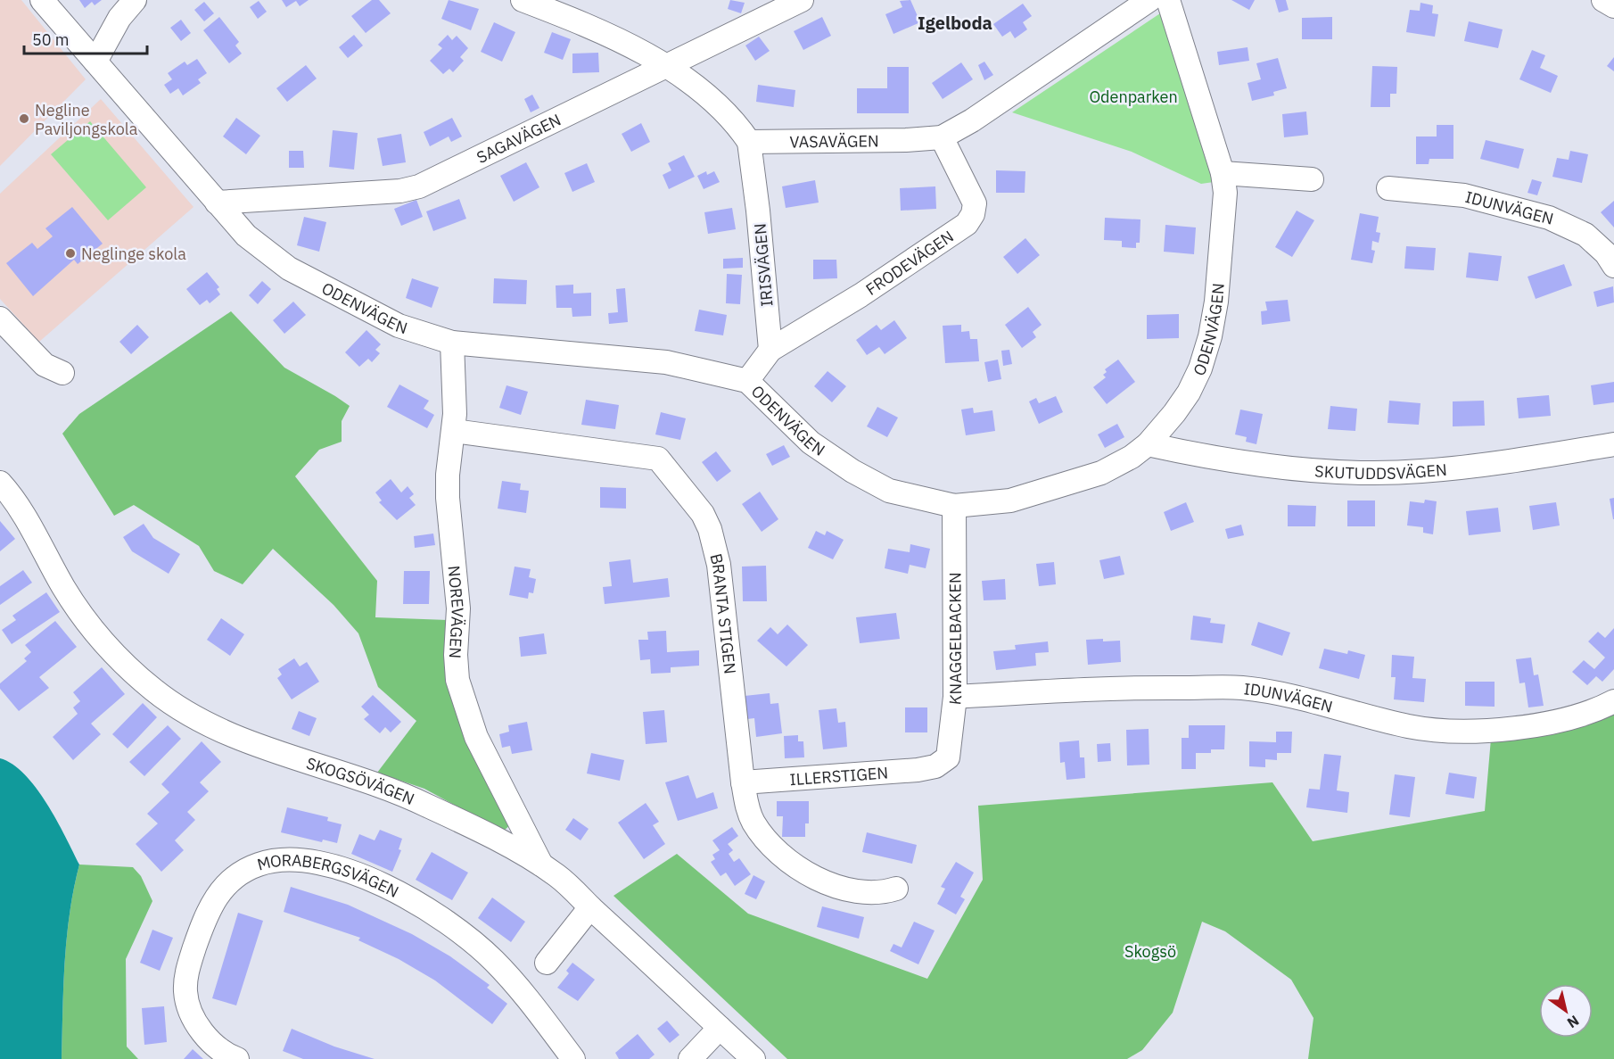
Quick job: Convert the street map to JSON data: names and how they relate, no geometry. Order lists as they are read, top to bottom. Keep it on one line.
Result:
{"streets":{"street":["SAGAVÄGEN","VASAVÄGEN","IDUNVÄGEN","FRODEVÄGEN","IRISVÄGEN","ODENVÄGEN","SKUTUDDSVÄGEN","NOREVÄGEN","BRANTA STIGEN","KNAGGELBACKEN","ILLERSTIGEN","SKOGSÖVÄGEN","MORABERGSVÄGEN"]},"crossings":[["SAGAVÄGEN","ODENVÄGEN"],["VASAVÄGEN","FRODEVÄGEN"],["VASAVÄGEN","IRISVÄGEN"],["IDUNVÄGEN","KNAGGELBACKEN"],["FRODEVÄGEN","IRISVÄGEN"],["ODENVÄGEN","SKUTUDDSVÄGEN"],["ODENVÄGEN","NOREVÄGEN"],["ODENVÄGEN","KNAGGELBACKEN"],["NOREVÄGEN","BRANTA STIGEN"],["NOREVÄGEN","SKOGSÖVÄGEN"],["BRANTA STIGEN","ILLERSTIGEN"],["KNAGGELBACKEN","ILLERSTIGEN"]],"districts":["Igelboda"],"parks":["Odenparken","Skogsö"],"places":["Negline Paviljongskola","Neglinge skola"],"scale_bar":"50 m","north":"bottom right"}
